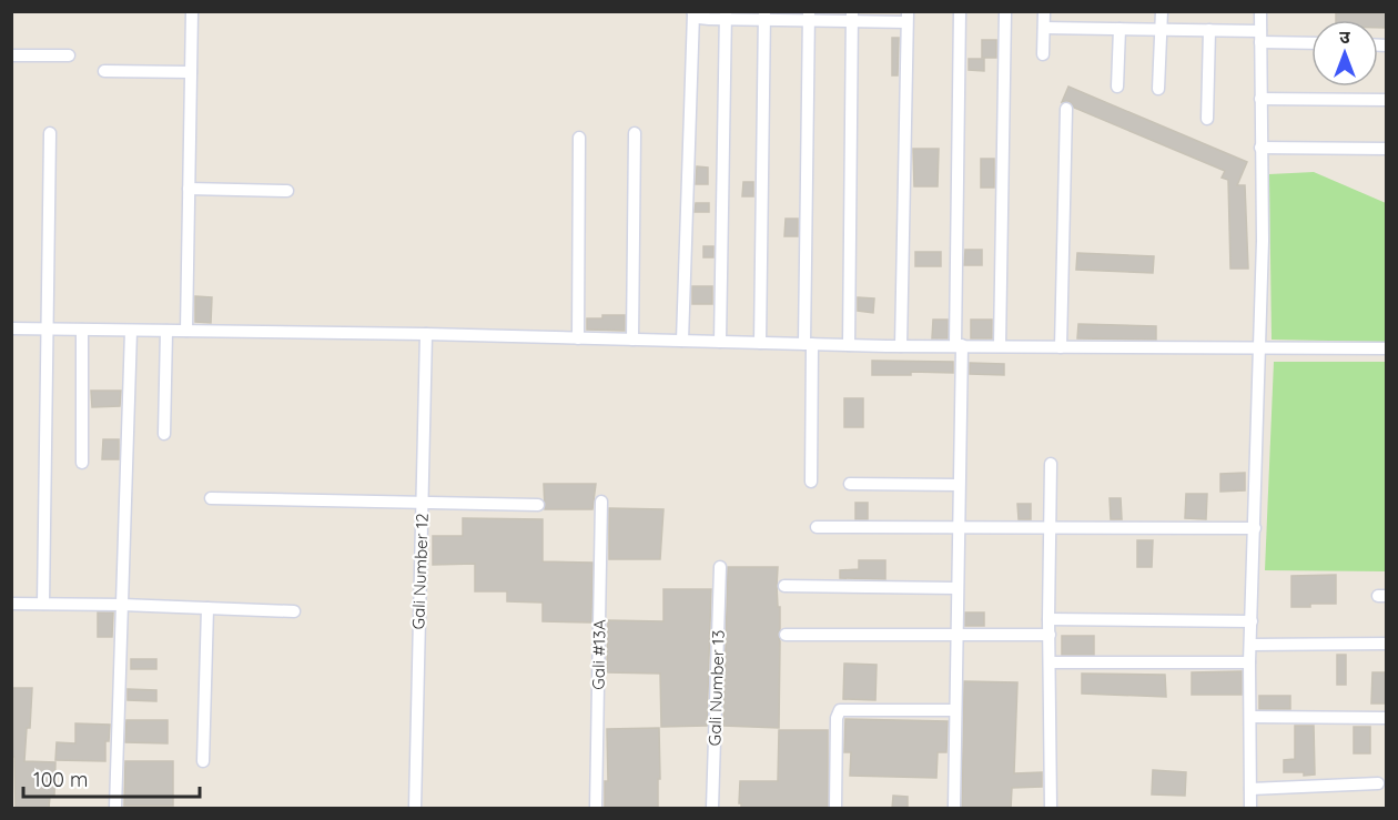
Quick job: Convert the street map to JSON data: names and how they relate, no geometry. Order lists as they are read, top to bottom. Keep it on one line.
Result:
{"streets":{"street":["Gali Number 12","Gali #13A","Gali Number 13"]},"scale_bar":"100 m","north":"top"}
